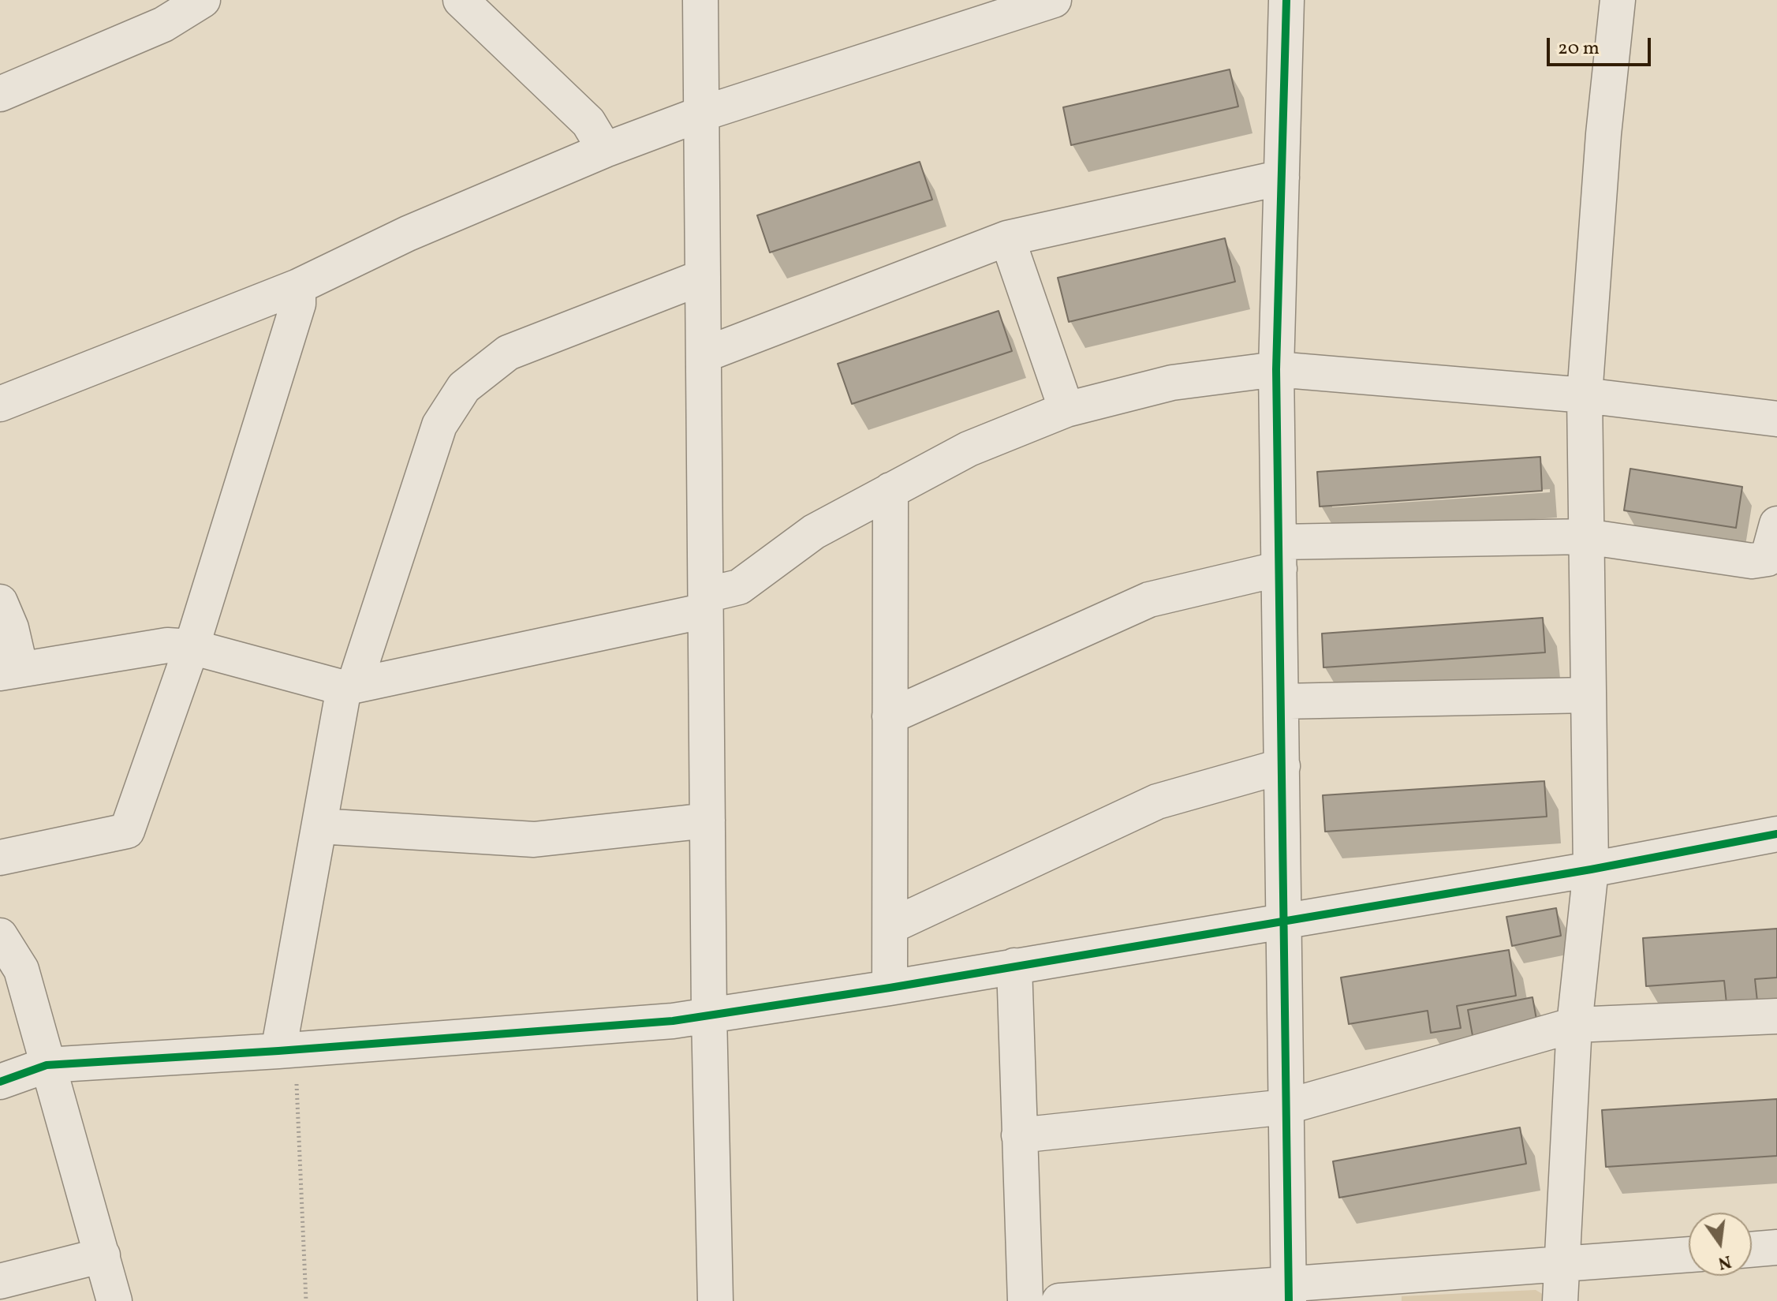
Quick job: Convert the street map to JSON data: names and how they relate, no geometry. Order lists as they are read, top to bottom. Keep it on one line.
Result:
{"scale_bar":"20 m","north":"bottom"}
